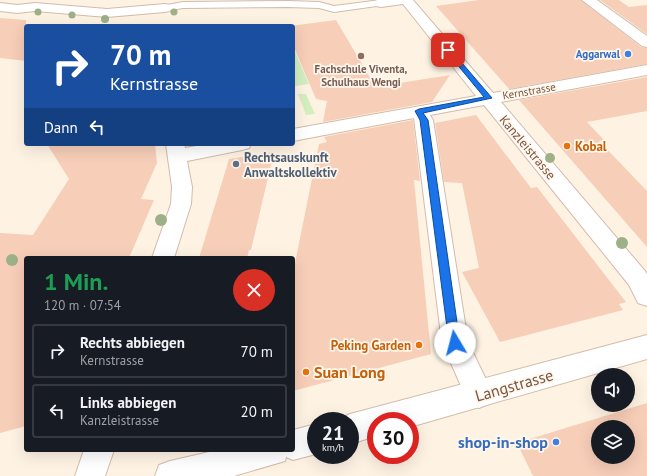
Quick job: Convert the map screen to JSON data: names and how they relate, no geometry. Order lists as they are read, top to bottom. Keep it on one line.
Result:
{"streets":{"street":["Kernstrasse","Kanzleistrasse","Langstrasse"]},"crossings":[["Kernstrasse","Kanzleistrasse"]],"places":["Aggarwal","Fachschule Viventa, Schulhaus Wengi","Kobal","Rechtsauskunft Anwaltskollektiv","Peking Garden","Suan Long","shop-in-shop"],"page":{"turn":["70 m","Kernstrasse"],"then":"Dann","heading":["1 Min.","120 m · 07:54"],"list":[{"name":"Rechts abbiegen","note":"Kernstrasse","value":"70 m"},{"name":"Links abbiegen","note":"Kanzleistrasse","value":"20 m"}],"speed":"21 km/h","limit":"30"}}
